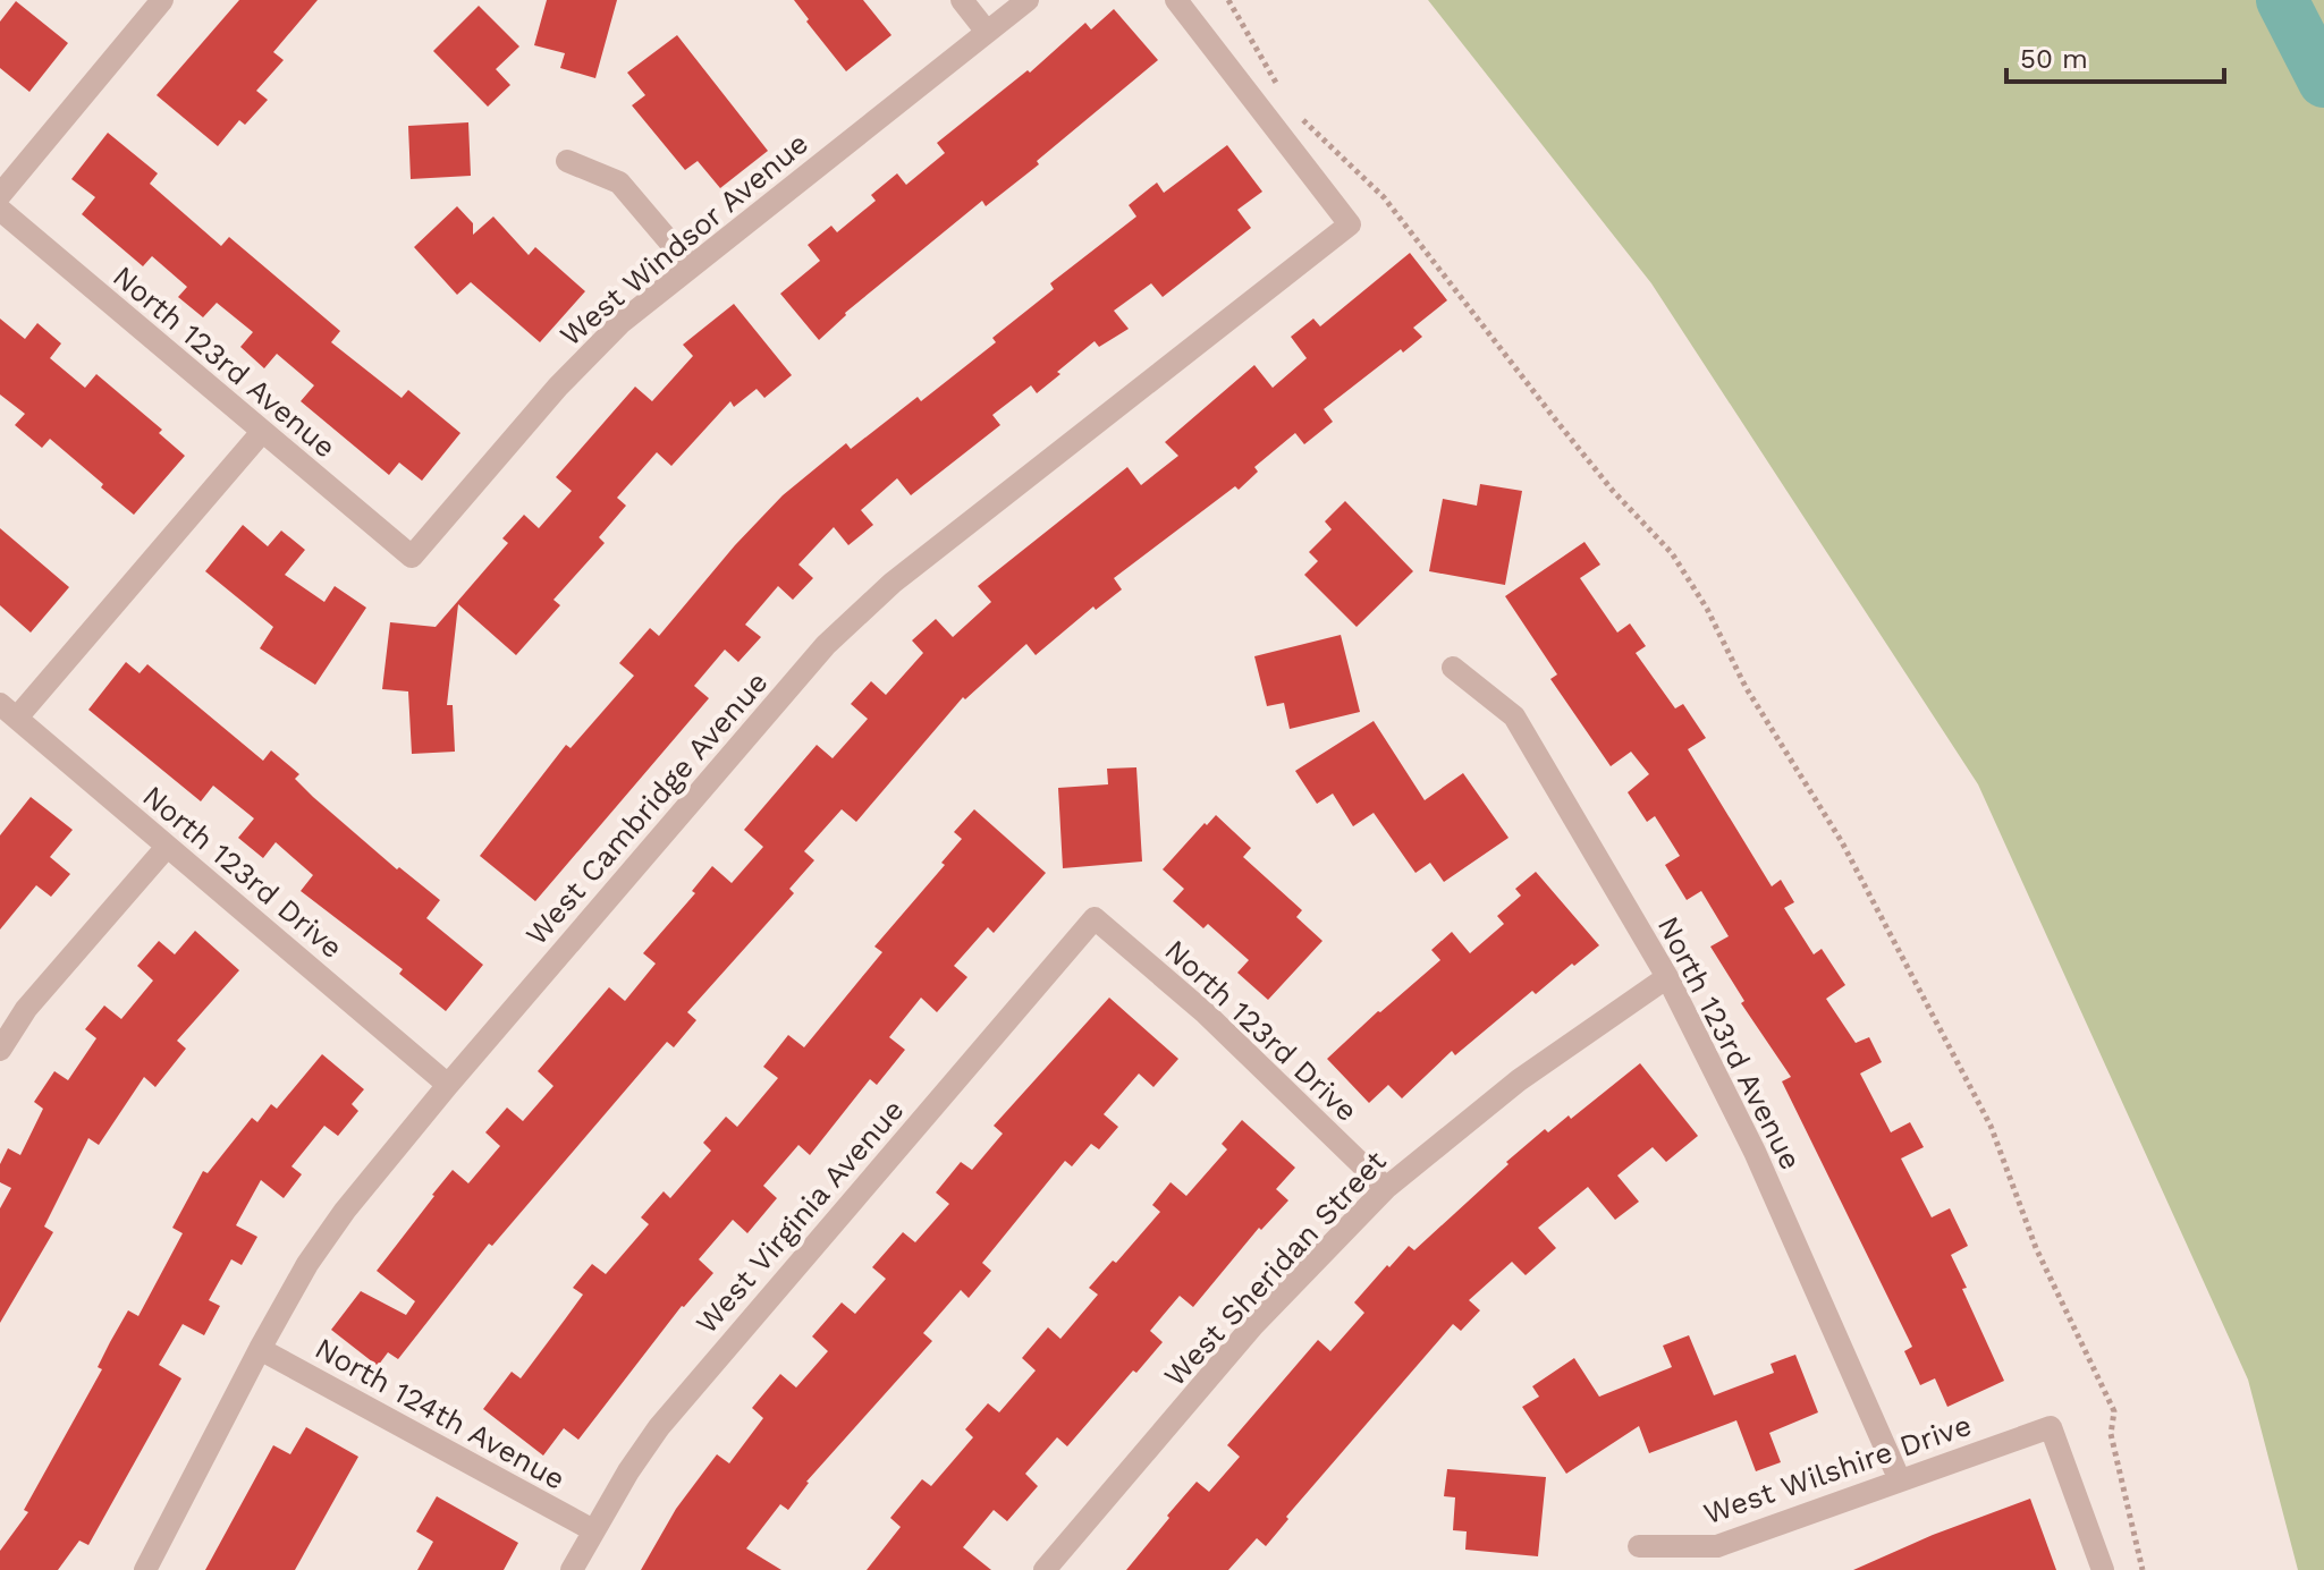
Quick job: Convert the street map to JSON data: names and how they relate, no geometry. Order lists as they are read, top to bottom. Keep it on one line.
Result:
{"streets":{"street":["West Windsor Avenue","North 123rd Avenue","West Cambridge Avenue","North 123rd Drive","West Virginia Avenue","West Sheridan Street","North 124th Avenue","West Wilshire Drive"]},"crossings":[["West Windsor Avenue","North 123rd Avenue"],["North 123rd Avenue","West Sheridan Street"],["North 123rd Avenue","West Wilshire Drive"],["West Cambridge Avenue","North 123rd Drive"],["West Cambridge Avenue","North 124th Avenue"],["North 123rd Drive","West Virginia Avenue"],["North 123rd Drive","West Sheridan Street"],["West Virginia Avenue","North 124th Avenue"]],"scale_bar":"50 m"}
